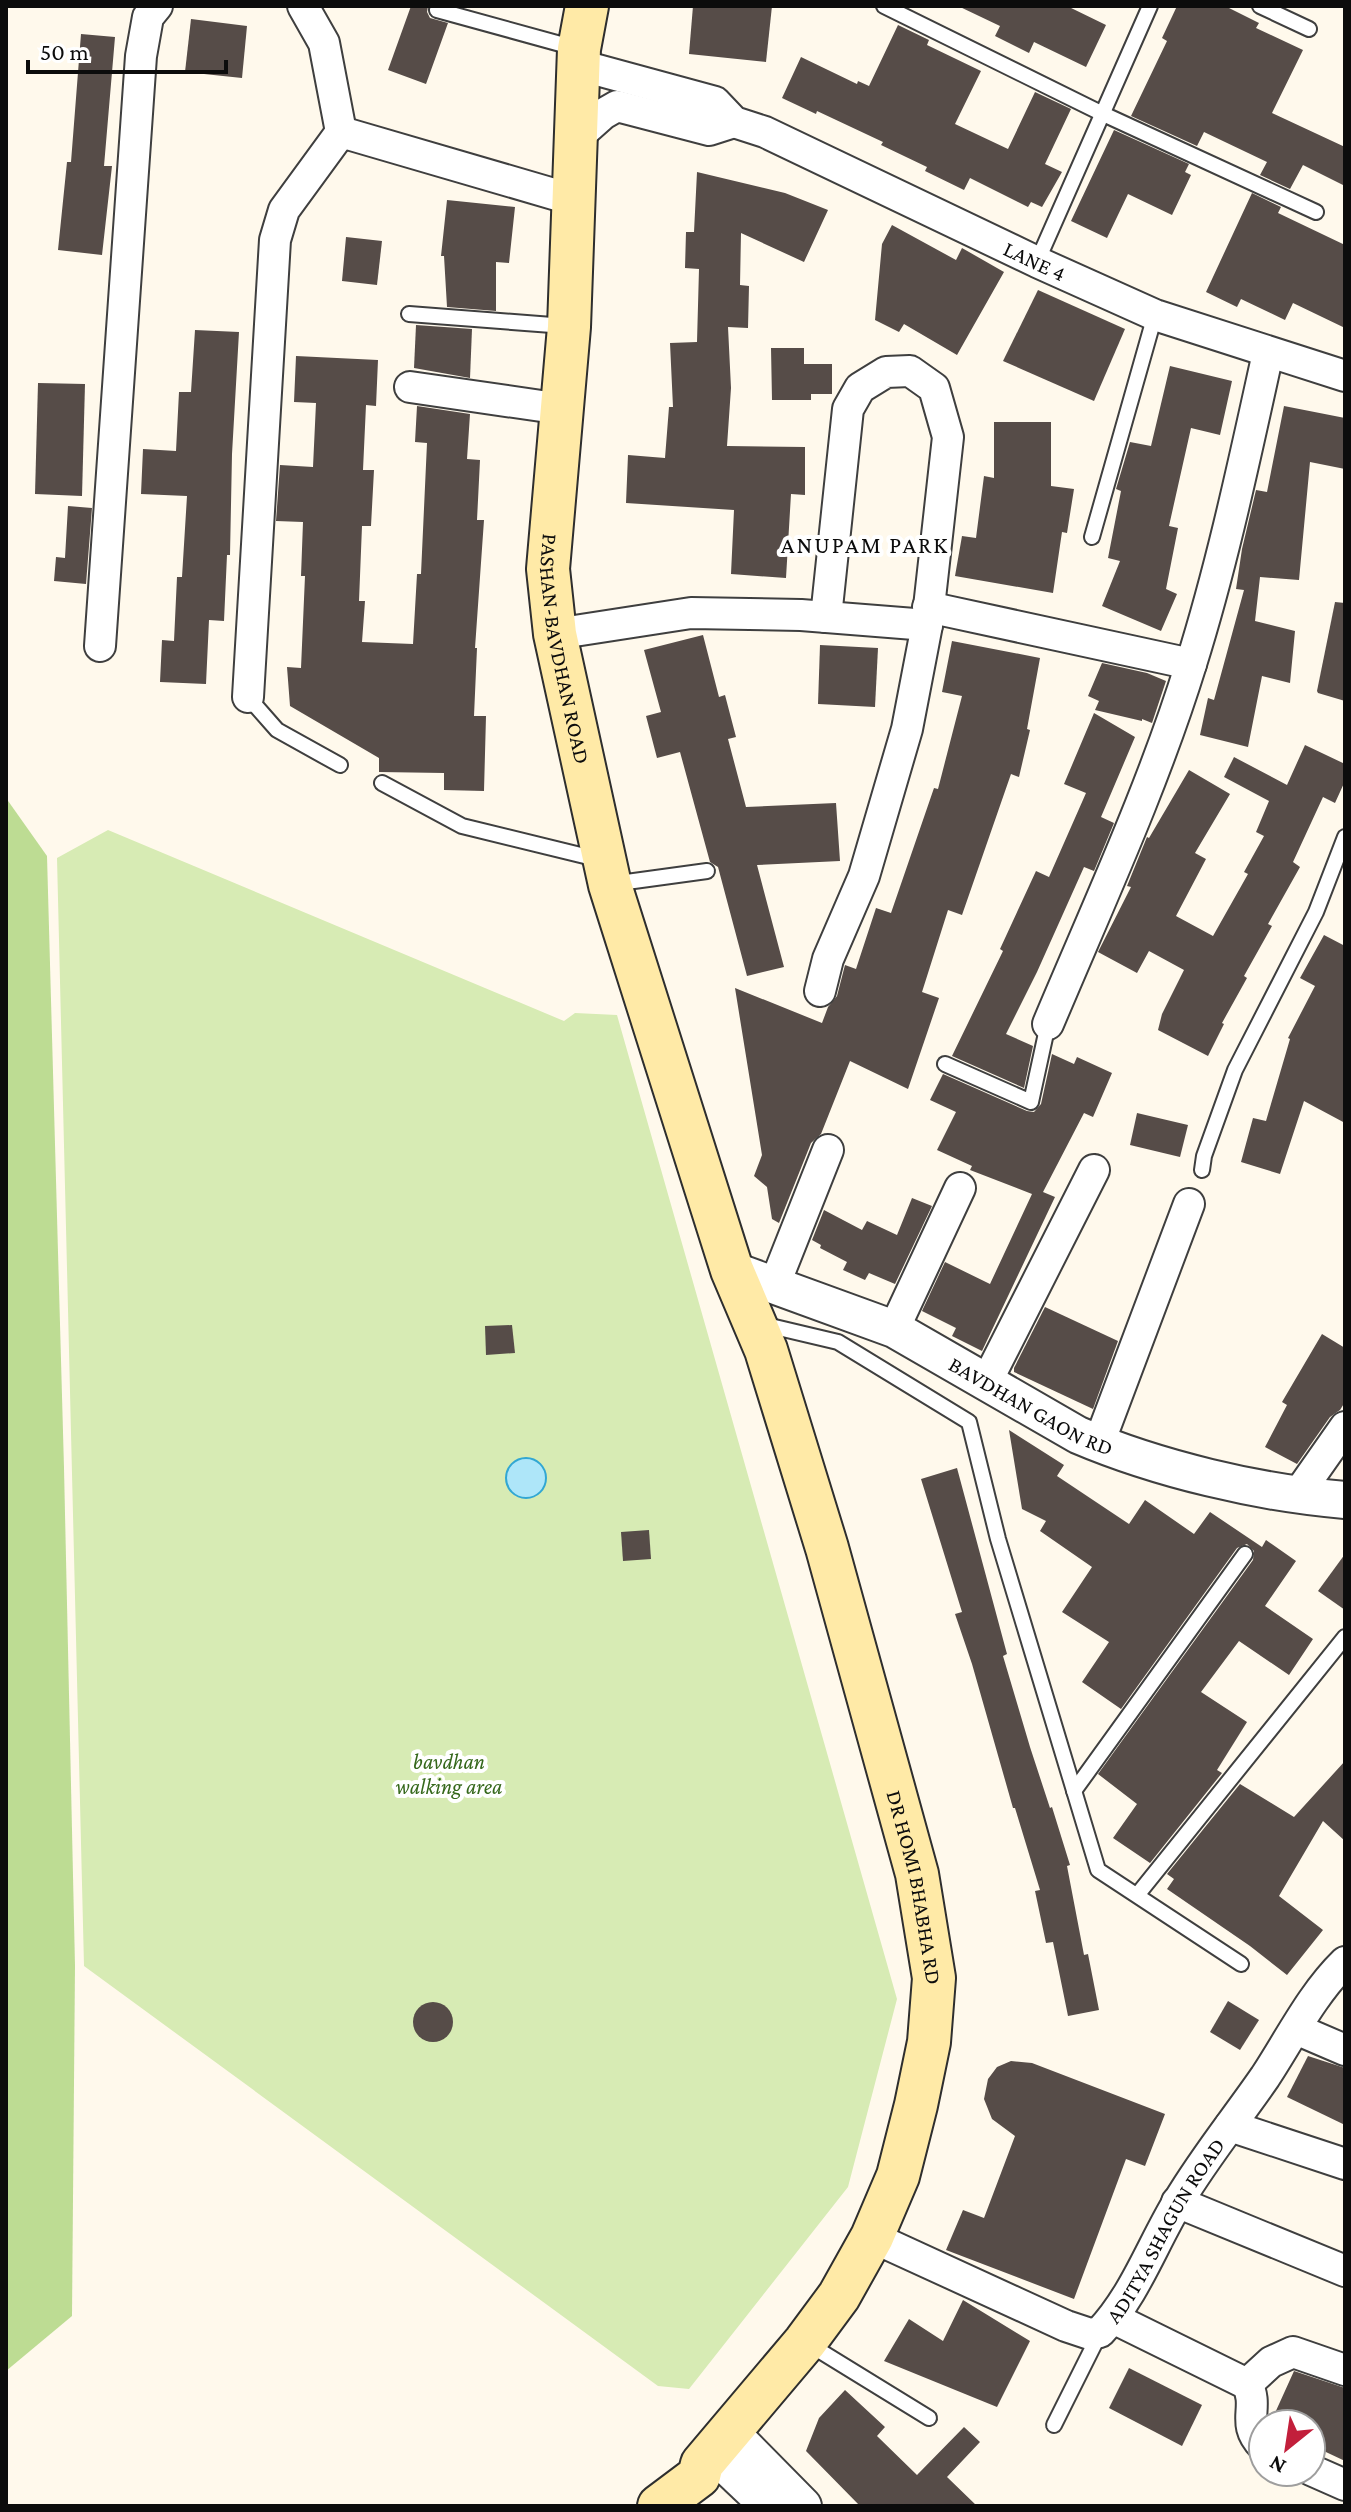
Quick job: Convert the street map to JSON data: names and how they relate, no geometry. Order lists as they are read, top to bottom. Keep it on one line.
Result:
{"streets":{"main road":["PASHAN-BAVDHAN ROAD","DR HOMI BHABHA RD"],"street":["LANE 4","BAVDHAN GAON RD","ADITYA SHAGUN ROAD"]},"crossings":[["LANE 4","PASHAN-BAVDHAN ROAD"],["PASHAN-BAVDHAN ROAD","BAVDHAN GAON RD"],["PASHAN-BAVDHAN ROAD","DR HOMI BHABHA RD"],["BAVDHAN GAON RD","DR HOMI BHABHA RD"],["DR HOMI BHABHA RD","ADITYA SHAGUN ROAD"]],"districts":["ANUPAM PARK"],"parks":["bavdhan walking area"],"scale_bar":"50 m","north":"bottom left"}
